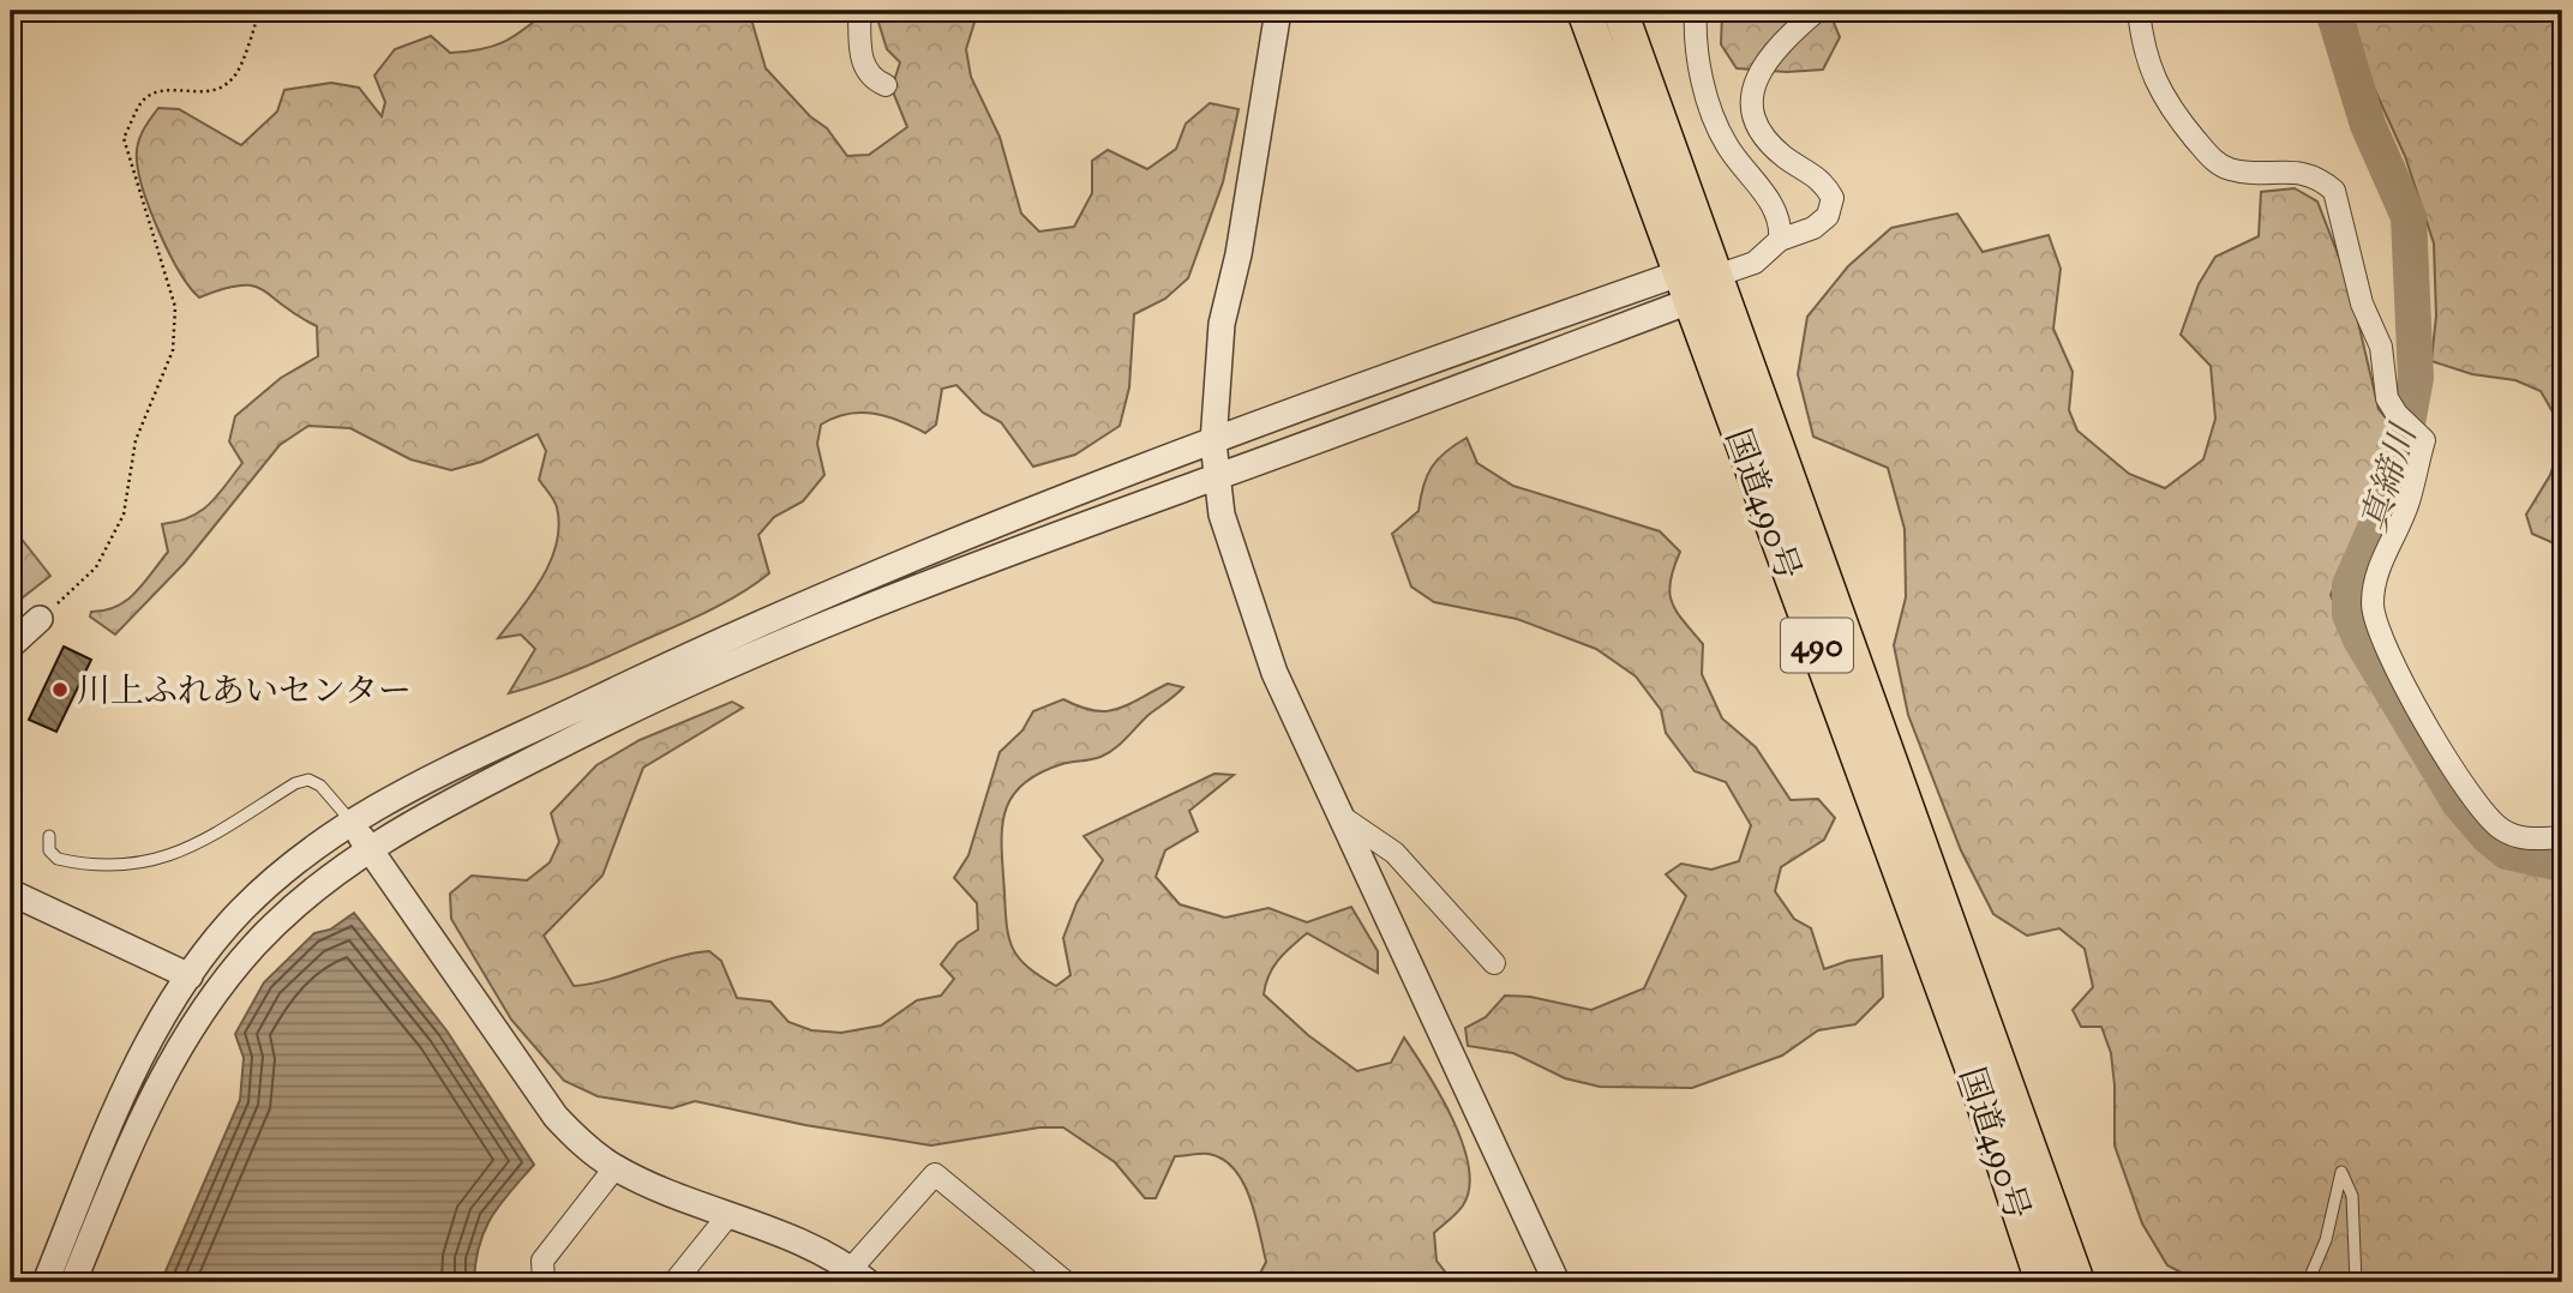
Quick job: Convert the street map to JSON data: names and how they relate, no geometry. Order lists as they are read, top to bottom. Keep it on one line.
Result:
{"streets":{"highway":["国道490号","490"]},"water":["真締川"],"places":["川上ふれあいセンター"]}
